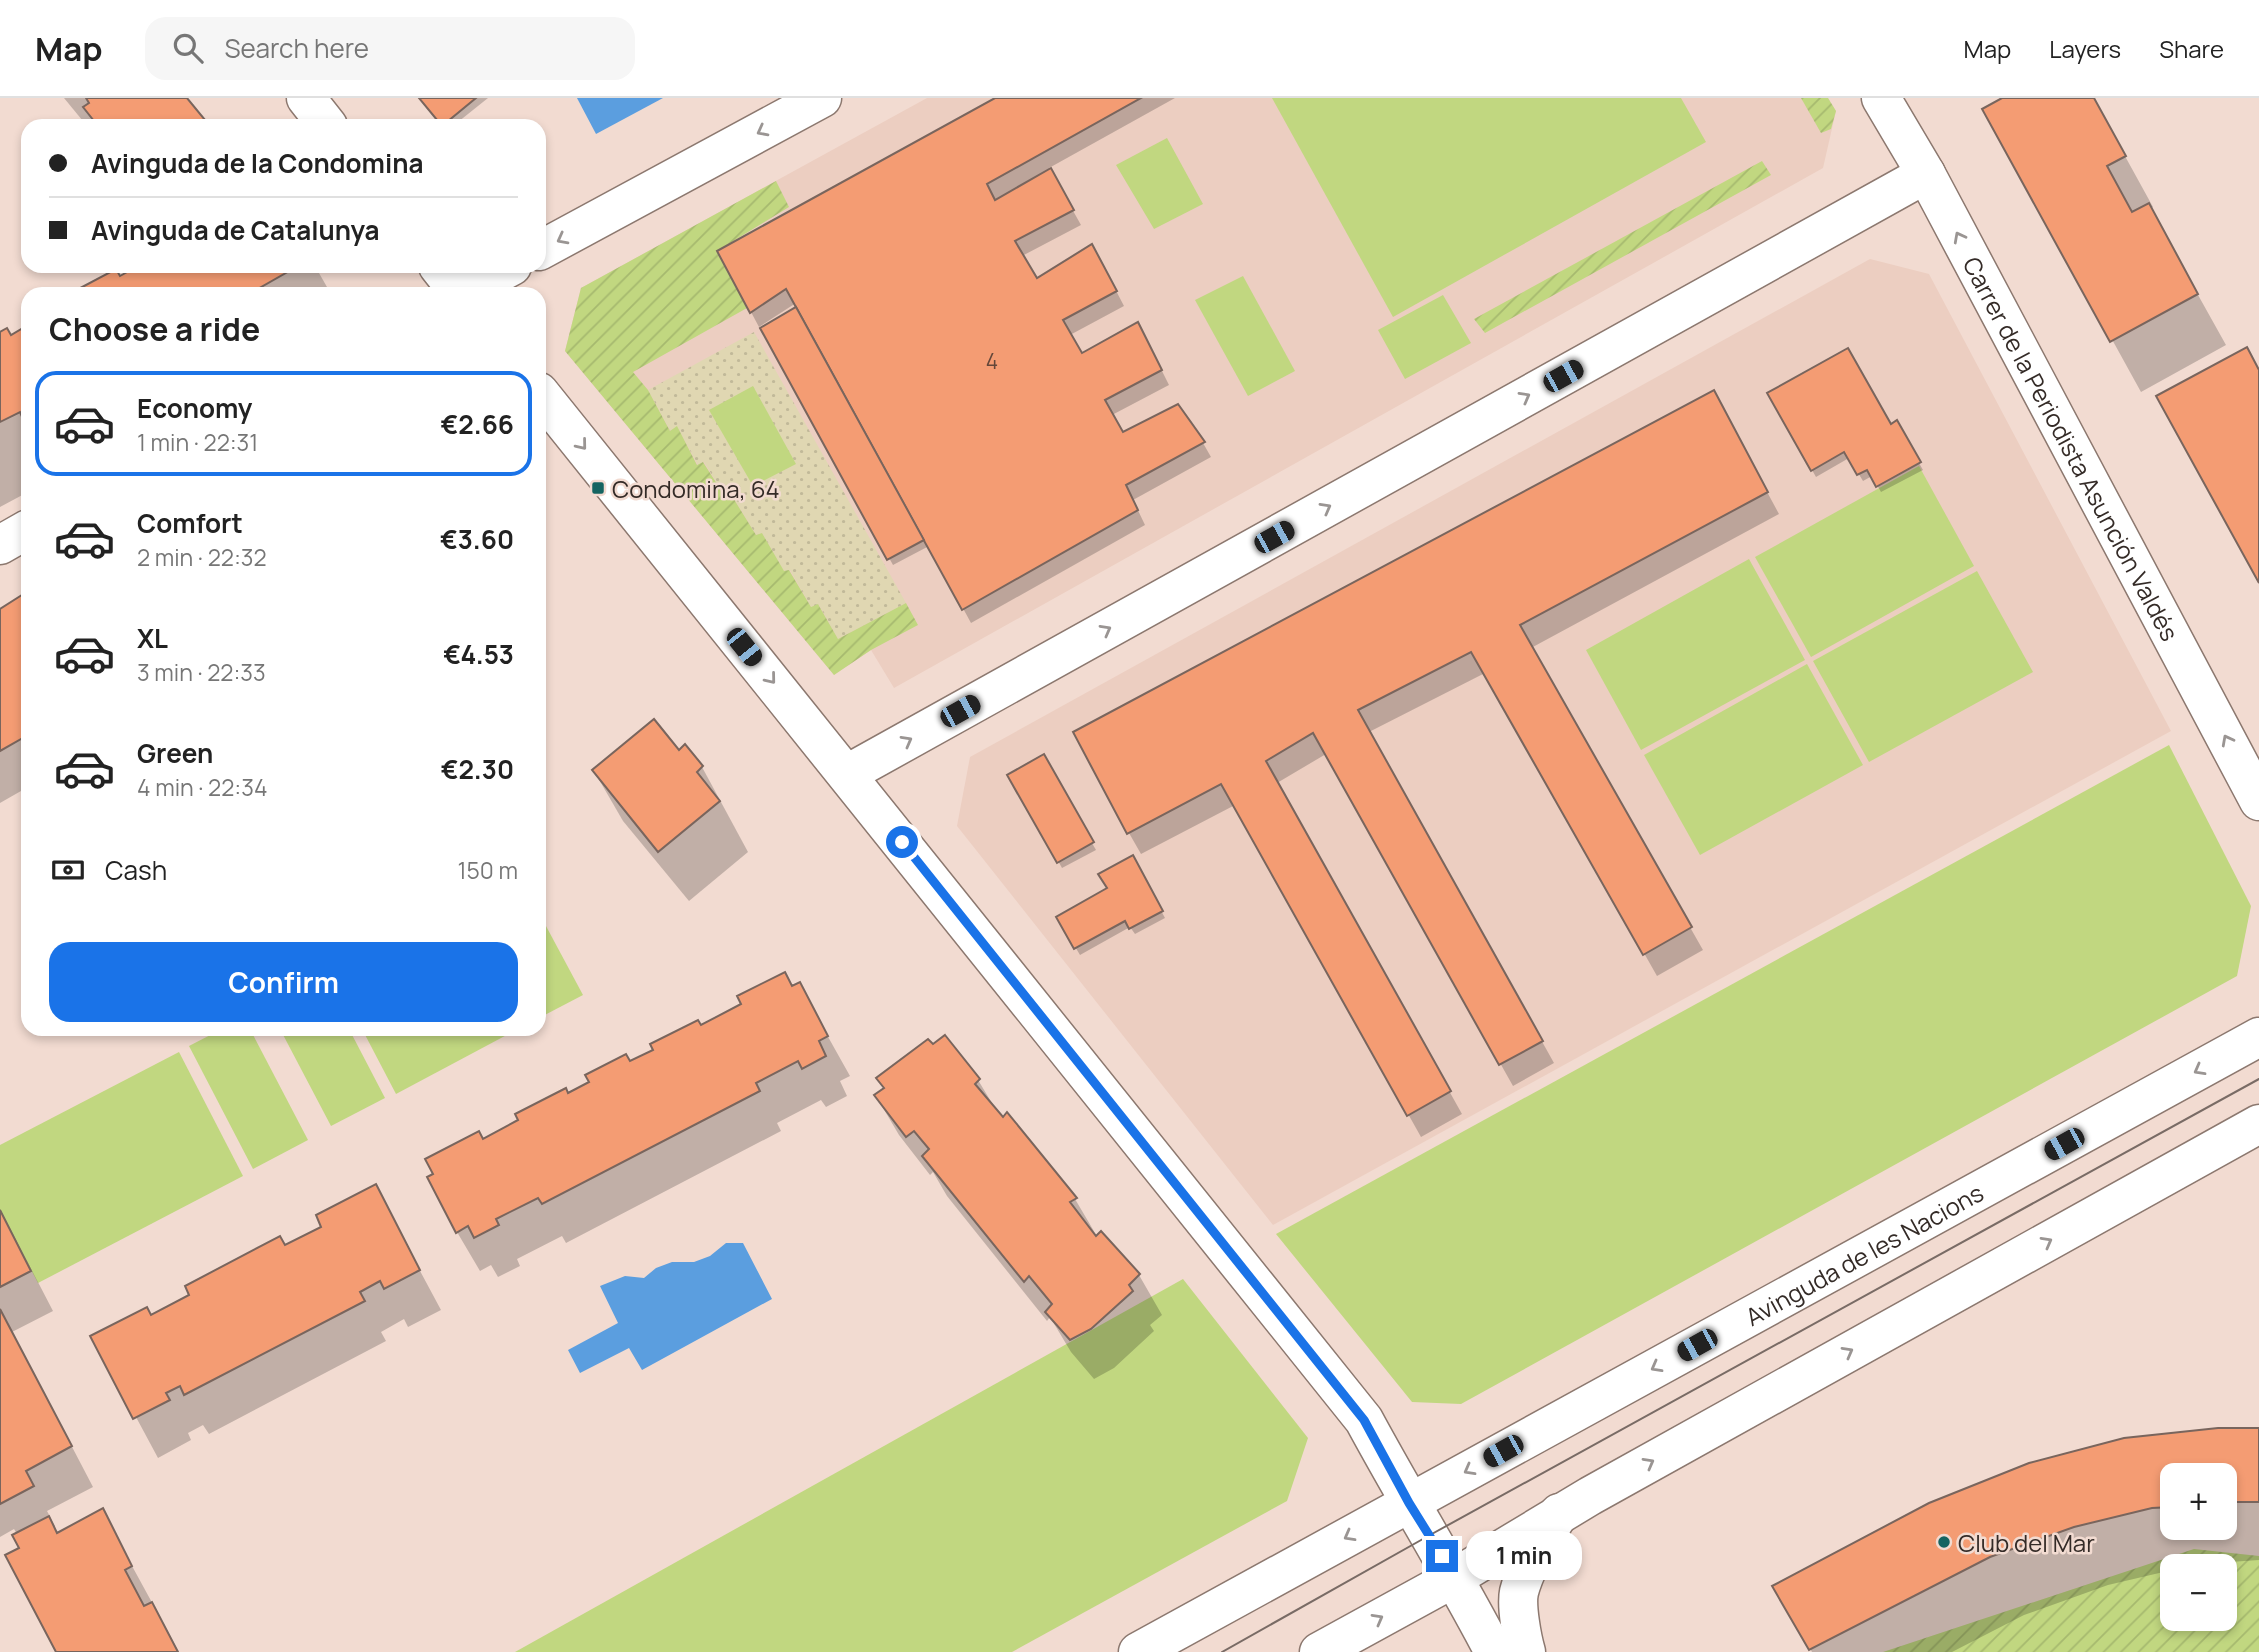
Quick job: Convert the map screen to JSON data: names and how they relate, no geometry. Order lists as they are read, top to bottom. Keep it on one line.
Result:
{"streets":{"street":["Carrer de la Periodista Asunción Valdés","Avinguda de les Nacions"]},"one_way":["Carrer de la Periodista Asunción Valdés"],"places":{"transit":["Condomina, 64"],"other":["Club del Mar"]},"house_numbers":["4"],"page":{"header":"Map","search":"Search here","nav":["Map","Layers","Share"],"banner":["Avinguda de la Condomina","Avinguda de Catalunya"],"heading":"Choose a ride","list":[{"name":"Economy","note":"1 min · 22:31","value":"€2.66"},{"name":"Comfort","note":"2 min · 22:32","value":"€3.60"},{"name":"XL","note":"3 min · 22:33","value":"€4.53"},{"name":"Green","note":"4 min · 22:34","value":"€2.30"}],"pay":["Cash","150 m"],"buttons":"Confirm","map_buttons":["+","−"],"bubble":"1 min"}}
